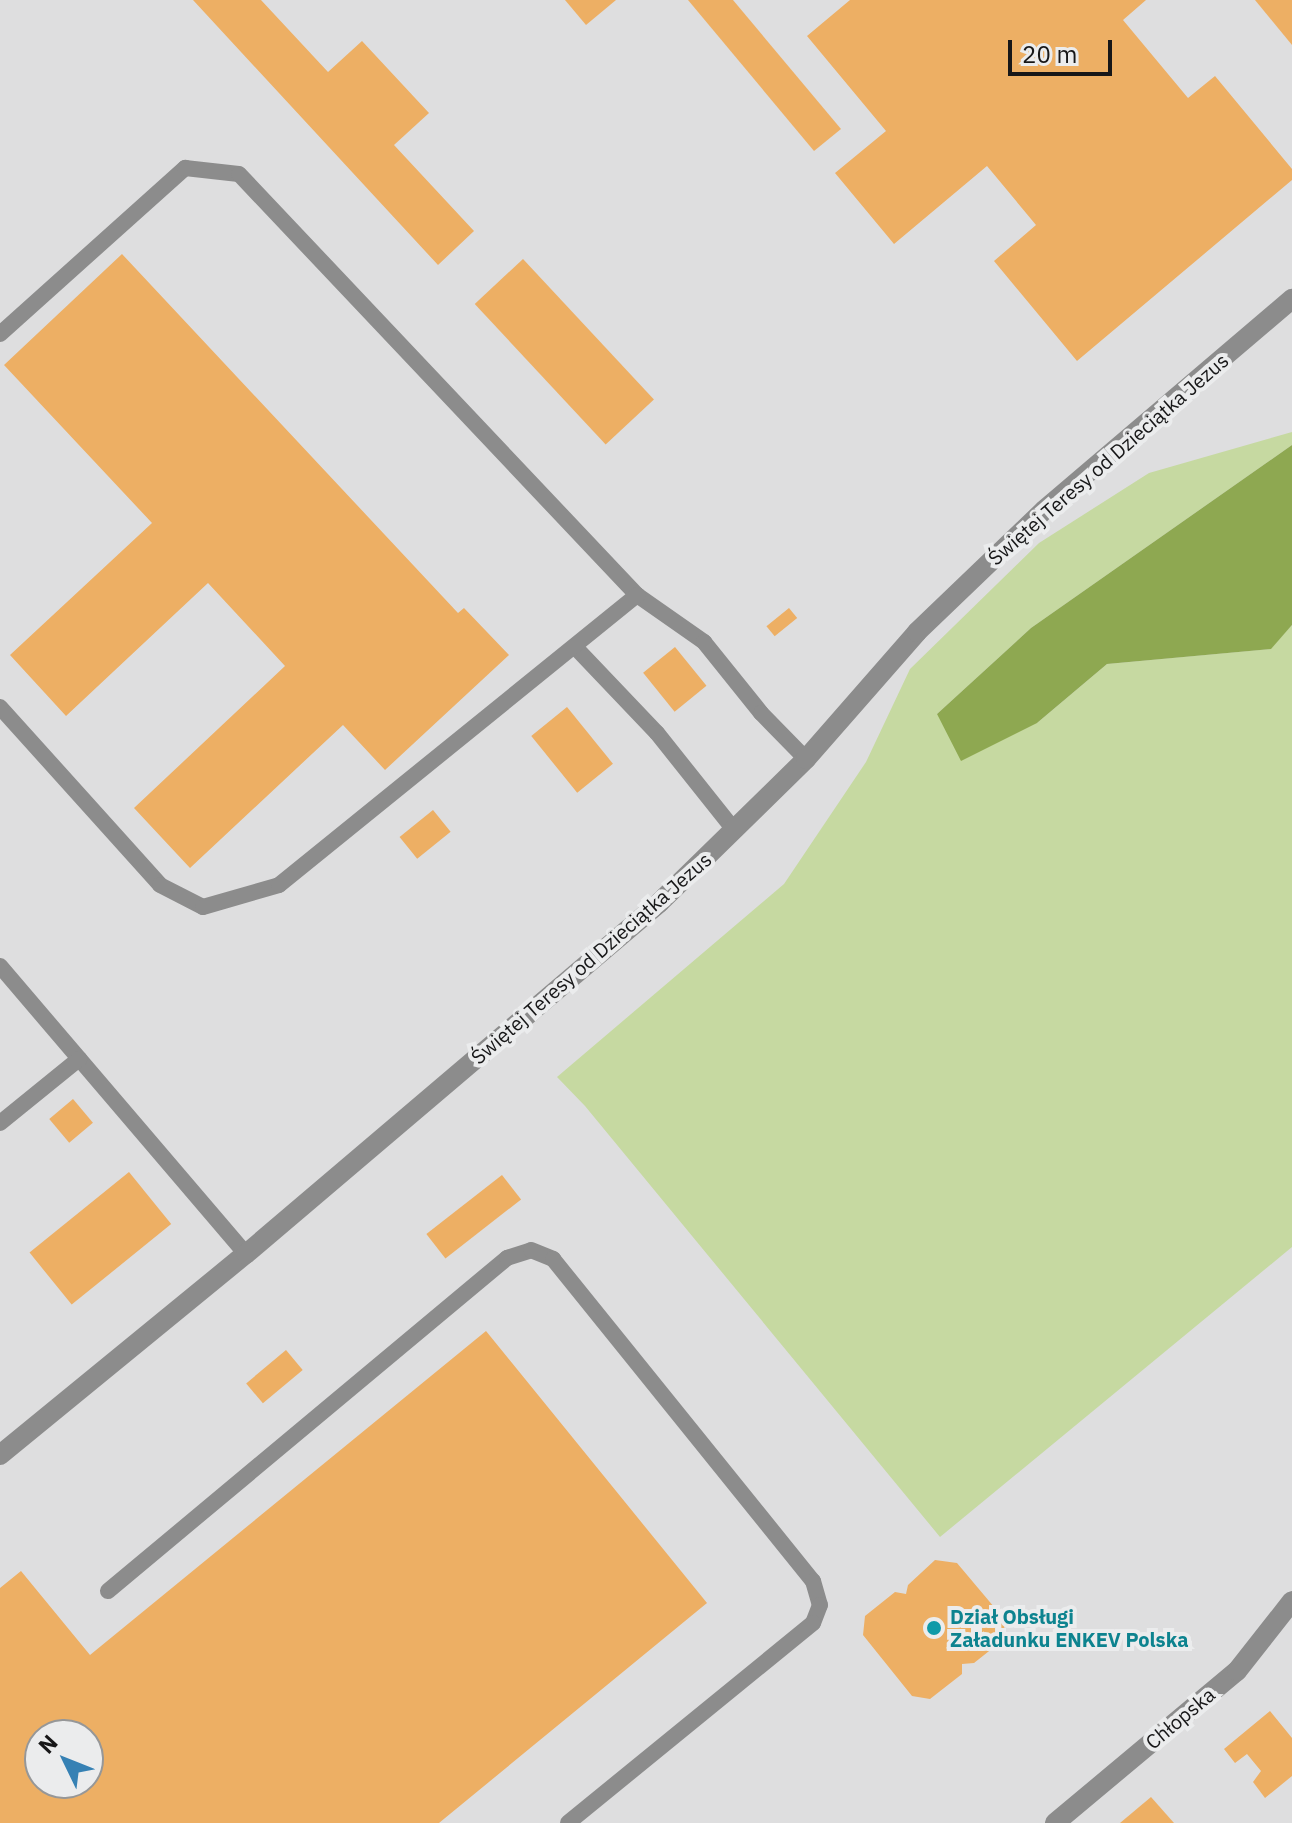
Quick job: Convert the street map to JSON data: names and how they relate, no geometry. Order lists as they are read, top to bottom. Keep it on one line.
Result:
{"streets":{"street":["Świętej Teresy od Dzieciątka Jezus","Chłopska"]},"places":["Dział Obsługi Załadunku ENKEV Polska"],"scale_bar":"20 m","north":"top left"}
